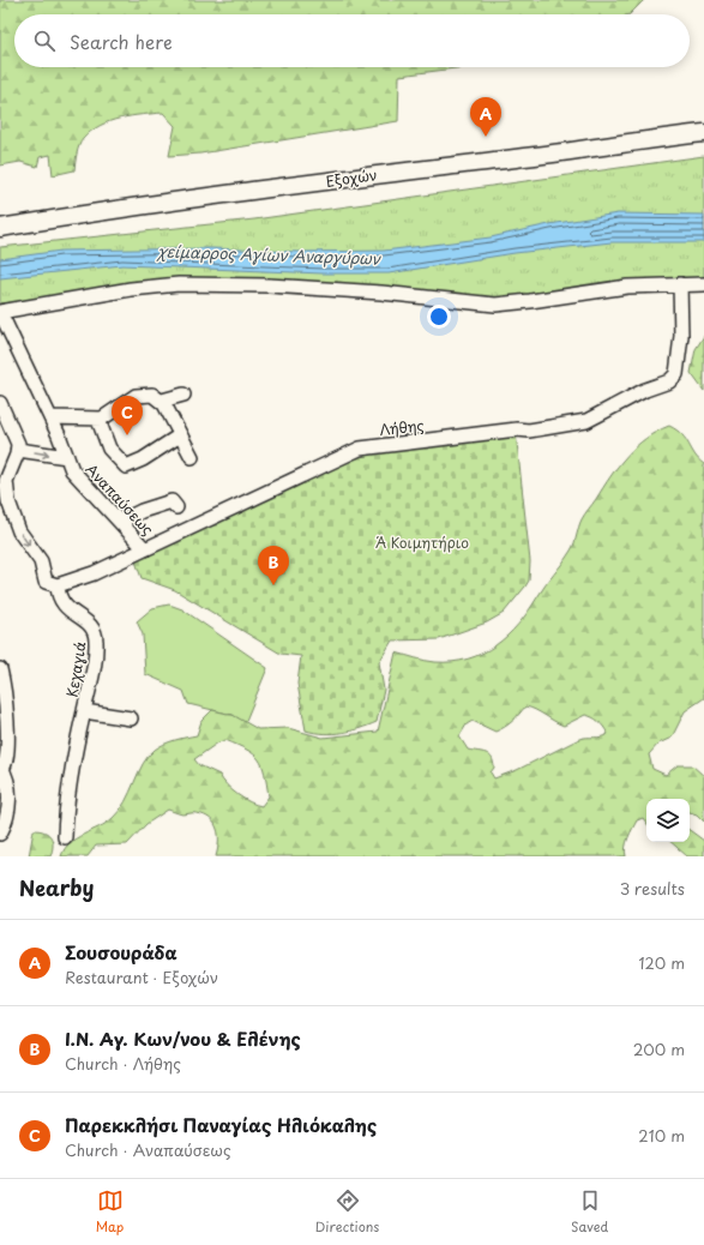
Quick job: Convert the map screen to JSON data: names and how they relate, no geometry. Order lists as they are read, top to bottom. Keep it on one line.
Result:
{"streets":{"main road":["Εξοχών"],"street":["Λήθης","Αναπαύσεως","Κεχαγιά"]},"crossings":[["Λήθης","Αναπαύσεως"],["Λήθης","Κεχαγιά"]],"water":["χείμαρρος Αγίων Αναργύρων"],"parks":["Ά Κοιμητήριο"],"page":{"search":"Search here","pins":["A","C","B"],"heading":["Nearby","3 results"],"list":[{"mark":"A","name":"Σουσουράδα","note":"Restaurant · Εξοχών","value":"120 m"},{"mark":"B","name":"Ι.Ν. Αγ. Κων/νου & Ελένης","note":"Church · Λήθης","value":"200 m"},{"mark":"C","name":"Παρεκκλήσι Παναγίας Ηλιόκαλης","note":"Church · Αναπαύσεως","value":"210 m"}],"nav":["Map","Directions","Saved"]}}
